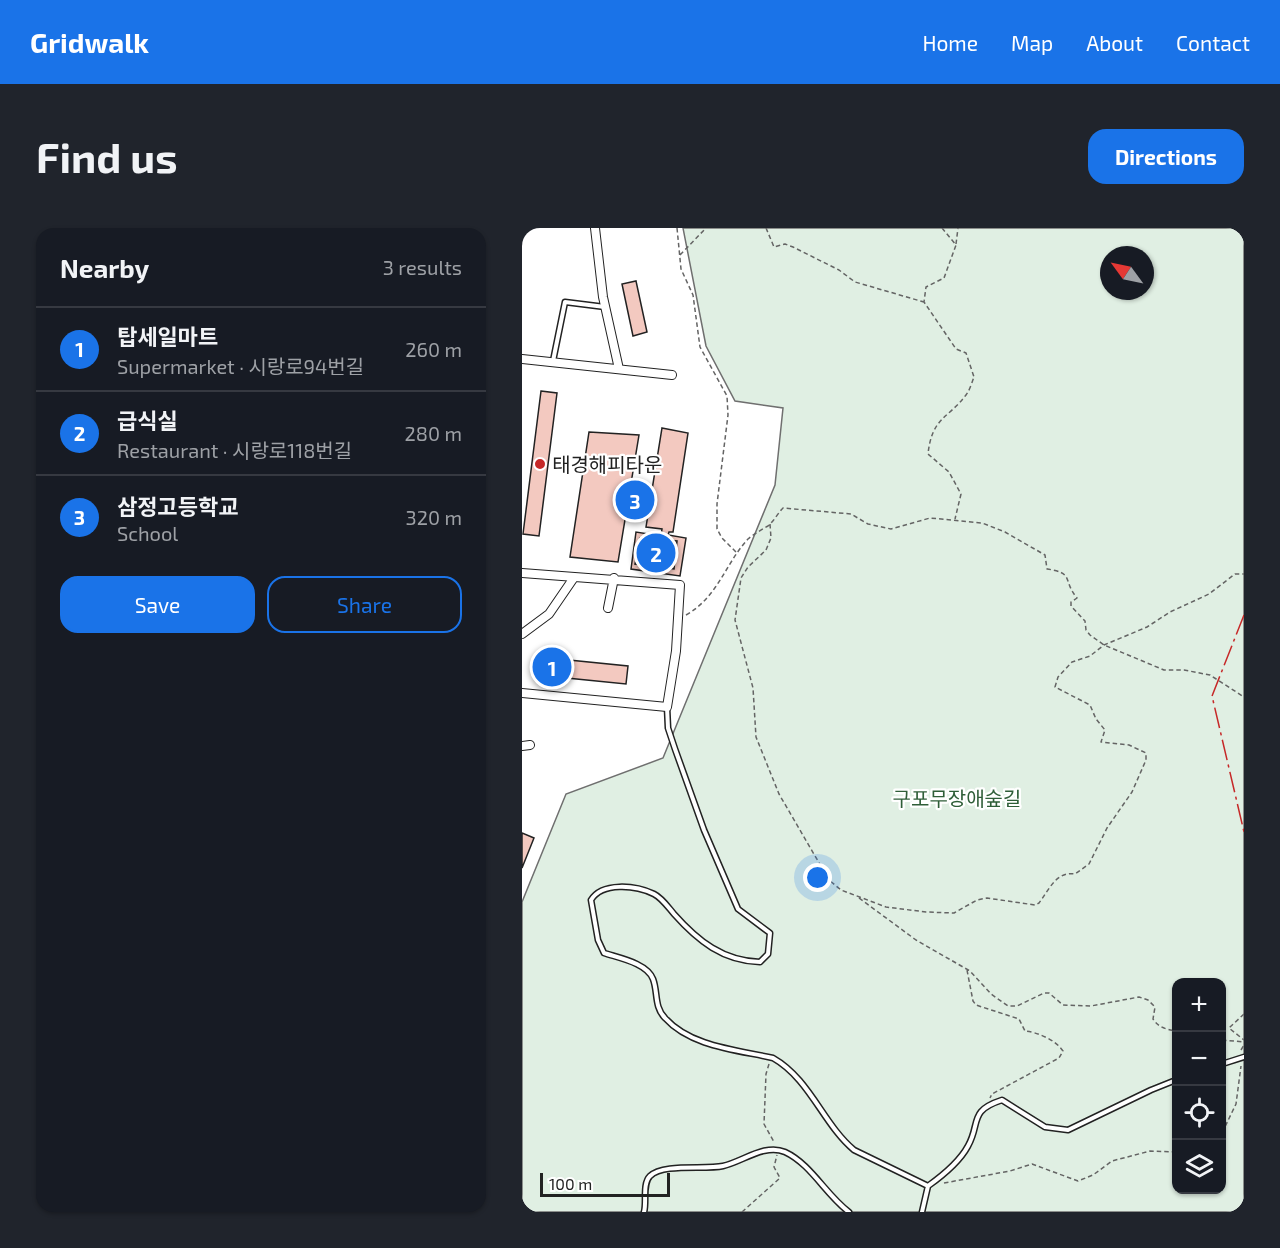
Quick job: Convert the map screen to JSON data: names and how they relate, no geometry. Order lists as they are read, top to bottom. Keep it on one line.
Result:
{"parks":["구포무장애숲길"],"places":["태경해피타운"],"scale_bar":"100 m","north":"top left","page":{"header":"Gridwalk","nav":["Home","Map","About","Contact"],"buttons":["Directions",["Save","Share"]],"title":"Find us","heading":["Nearby","3 results"],"list":[{"mark":"1","name":"탑세일마트","note":"Supermarket · 시랑로94번길","value":"260 m"},{"mark":"2","name":"급식실","note":"Restaurant · 시랑로118번길","value":"280 m"},{"mark":"3","name":"삼정고등학교","note":"School","value":"320 m"}],"pins":["3","2","1"],"map_buttons":["+","−"],"scale":"100 m"}}
